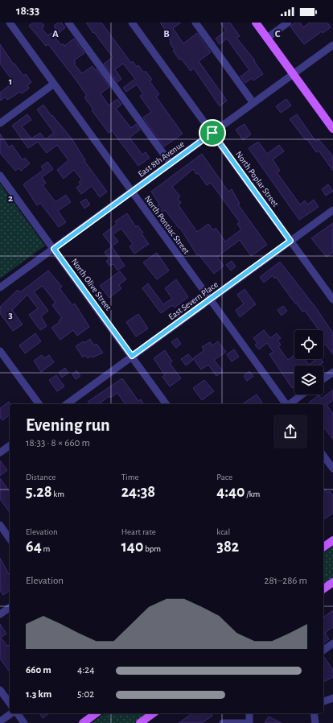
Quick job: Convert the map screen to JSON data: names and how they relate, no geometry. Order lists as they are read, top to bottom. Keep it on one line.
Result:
{"streets":{"street":["East 8th Avenue","North Poplar Street","North Pontiac Street","North Olive Street","East Severn Place"]},"crossings":[["East 8th Avenue","North Poplar Street"],["East 8th Avenue","North Pontiac Street"],["East 8th Avenue","North Olive Street"],["North Poplar Street","East Severn Place"],["North Pontiac Street","East Severn Place"],["North Olive Street","East Severn Place"]],"page":{"status":"18:33","heading":["Evening run","18:33 · 8 × 660 m"],"stats":[["Distance","5.28 km"],["Time","24:38"],["Pace","4:40 /km"],["Elevation","64 m"],["Heart rate","140 bpm"],["kcal","382"]],"chart":["Elevation","281–286 m"],"list":[{"name":"660 m","note":"4:24"},{"name":"1.3 km","note":"5:02"}]},"grid":{"columns":["A","B","C"],"rows":["1","2","3"]}}
